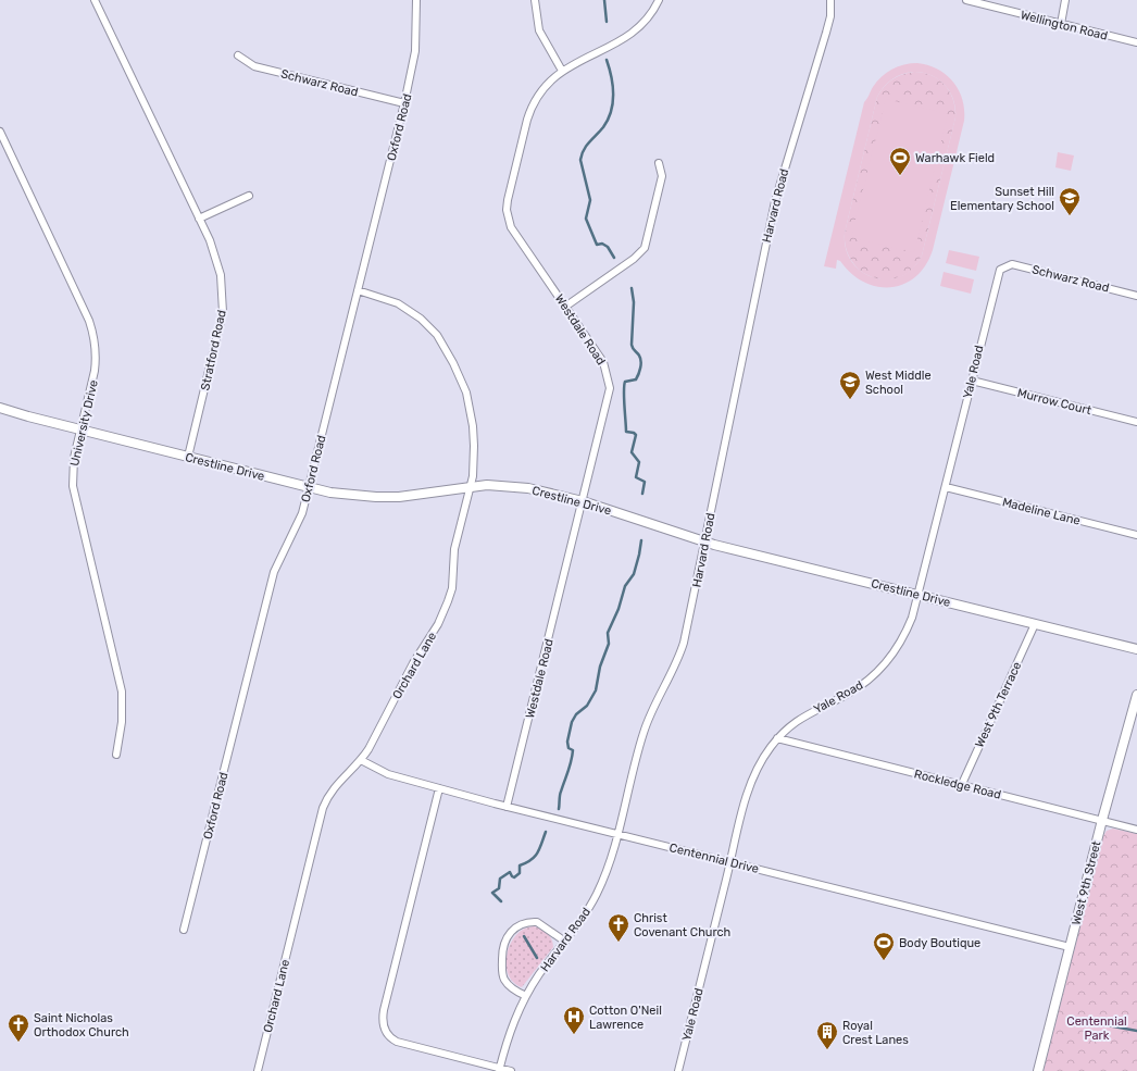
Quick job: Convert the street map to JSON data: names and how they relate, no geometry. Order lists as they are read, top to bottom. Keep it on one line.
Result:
{"streets":{"street":["Wellington Road","Schwarz Road","Oxford Road","Harvard Road","Westdale Road","Stratford Road","Yale Road","Murrow Court","University Drive","Crestline Drive","Madeline Lane","Orchard Lane","West 9th Terrace","Rockledge Road","Centennial Drive","West 9th Street"]},"crossings":[["Schwarz Road","Oxford Road"],["Schwarz Road","Yale Road"],["Oxford Road","Crestline Drive"],["Oxford Road","Orchard Lane"],["Harvard Road","Crestline Drive"],["Harvard Road","Centennial Drive"],["Westdale Road","Crestline Drive"],["Westdale Road","Centennial Drive"],["Stratford Road","Crestline Drive"],["Yale Road","Murrow Court"],["Yale Road","Crestline Drive"],["Yale Road","Madeline Lane"],["Yale Road","Rockledge Road"],["Yale Road","Centennial Drive"],["University Drive","Crestline Drive"],["Crestline Drive","Orchard Lane"],["Crestline Drive","West 9th Terrace"],["Orchard Lane","Centennial Drive"],["West 9th Terrace","Rockledge Road"],["Rockledge Road","West 9th Street"],["Centennial Drive","West 9th Street"]],"parks":["Centennial Park"],"places":{"sports":["Warhawk Field","Body Boutique"],"school or university":["Sunset Hill Elementary School","West Middle School"],"church":["Christ Covenant Church","Saint Nicholas Orthodox Church"],"hospital":["Cotton O'Neil Lawrence"],"building":["Royal Crest Lanes"]}}
